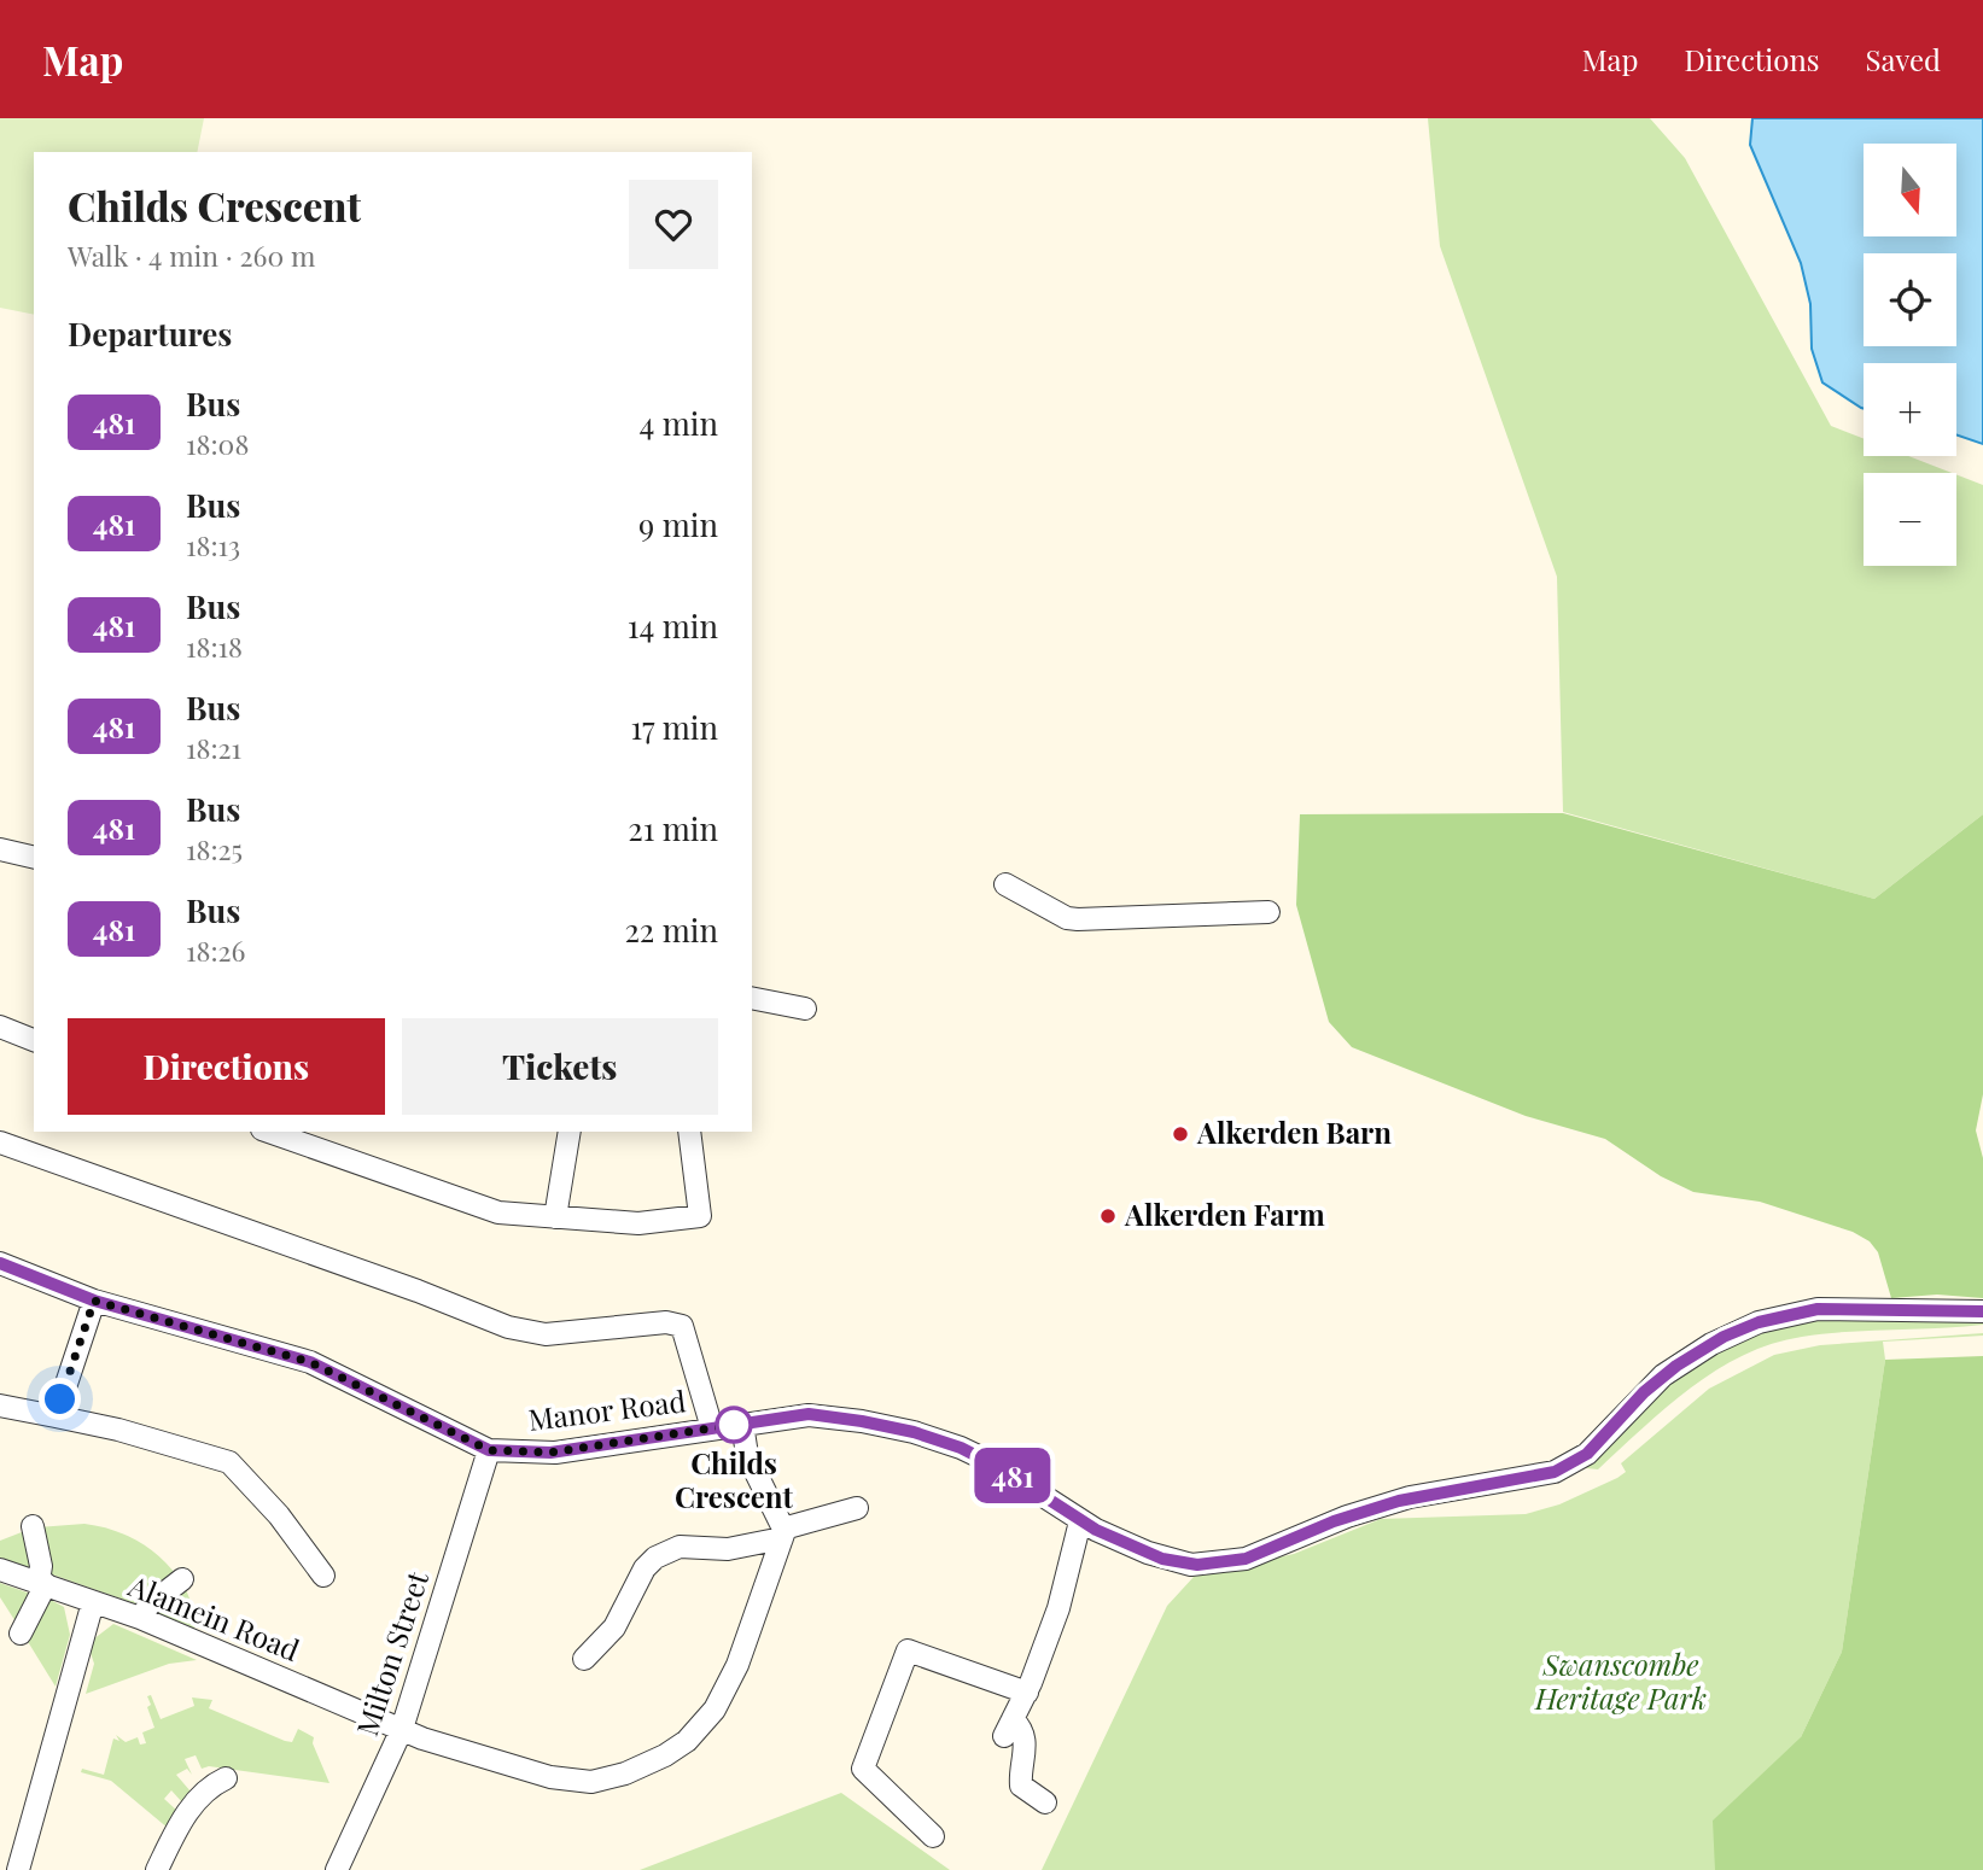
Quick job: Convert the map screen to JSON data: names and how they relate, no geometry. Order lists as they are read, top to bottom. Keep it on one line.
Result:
{"streets":{"street":["Manor Road","Alamein Road","Milton Street"]},"crossings":[["Manor Road","Milton Street"],["Alamein Road","Milton Street"]],"parks":["Swanscombe Heritage Park"],"places":["Alkerden Barn","Alkerden Farm","Childs Crescent"],"lines":["bus line 481"],"north":"bottom","page":{"header":"Map","nav":["Map","Directions","Saved"],"on_map":"481","map_buttons":["+","−"],"heading":[["Childs Crescent","Walk · 4 min · 260 m"],"Departures"],"list":[{"mark":"481","name":"Bus","note":"18:08","value":"4 min"},{"mark":"481","name":"Bus","note":"18:13","value":"9 min"},{"mark":"481","name":"Bus","note":"18:18","value":"14 min"},{"mark":"481","name":"Bus","note":"18:21","value":"17 min"},{"mark":"481","name":"Bus","note":"18:25","value":"21 min"},{"mark":"481","name":"Bus","note":"18:26","value":"22 min"}],"buttons":["Directions","Tickets"]}}
